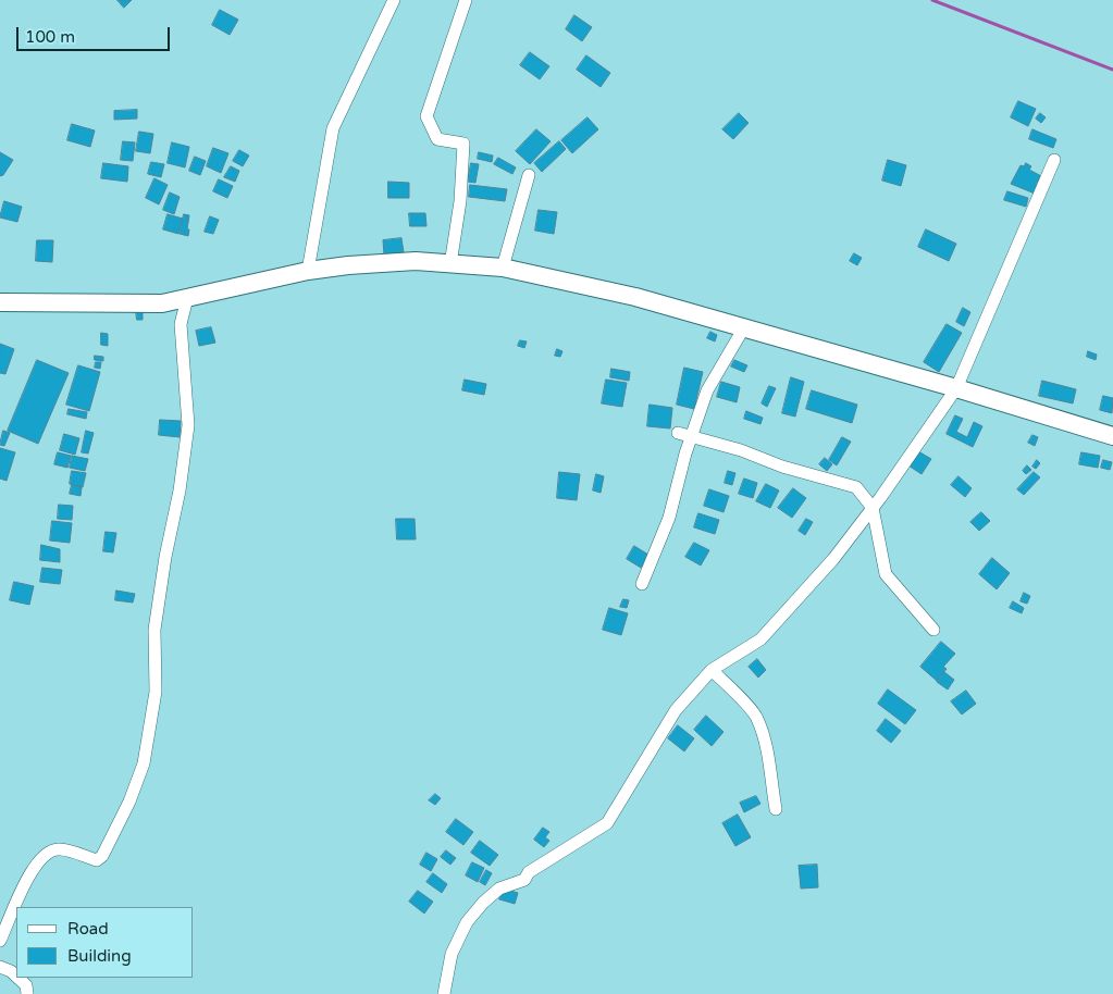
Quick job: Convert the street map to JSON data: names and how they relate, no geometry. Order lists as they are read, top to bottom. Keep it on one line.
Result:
{"legend":["Road","Building"],"scale_bar":"100 m"}
